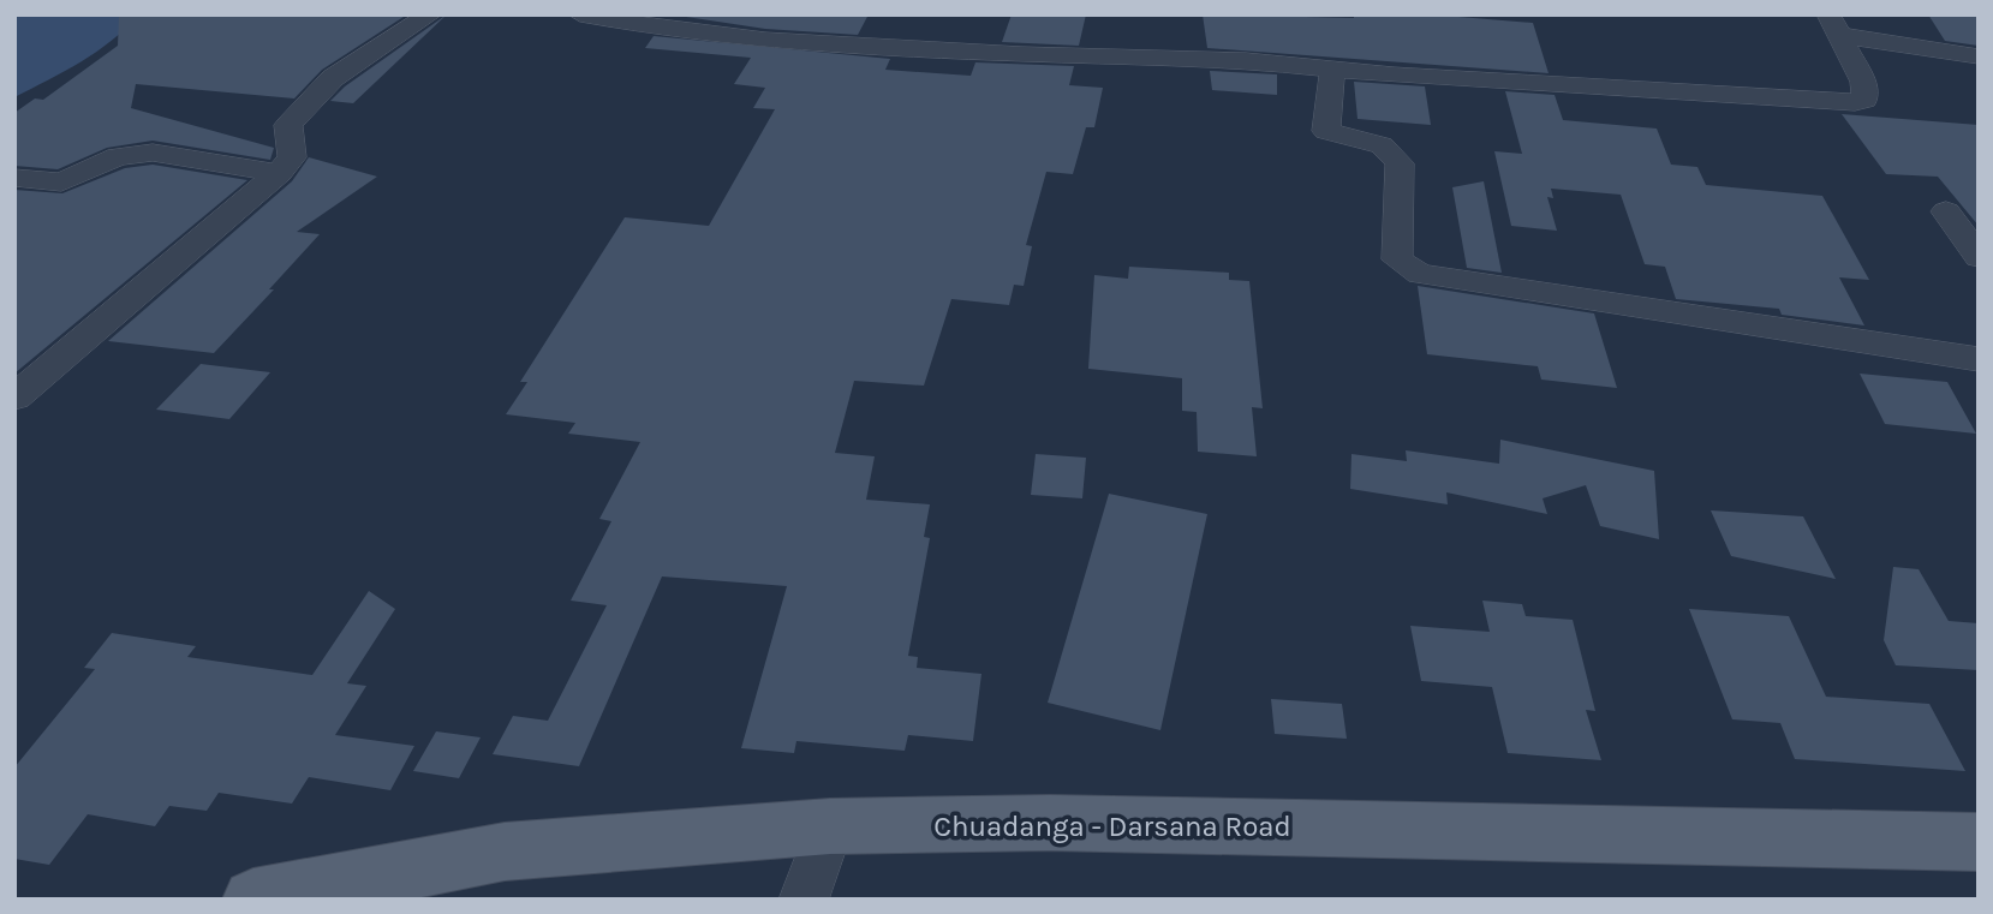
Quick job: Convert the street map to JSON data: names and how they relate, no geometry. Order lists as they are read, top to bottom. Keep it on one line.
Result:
{"streets":{"main road":["Chuadanga - Darsana Road"]}}
